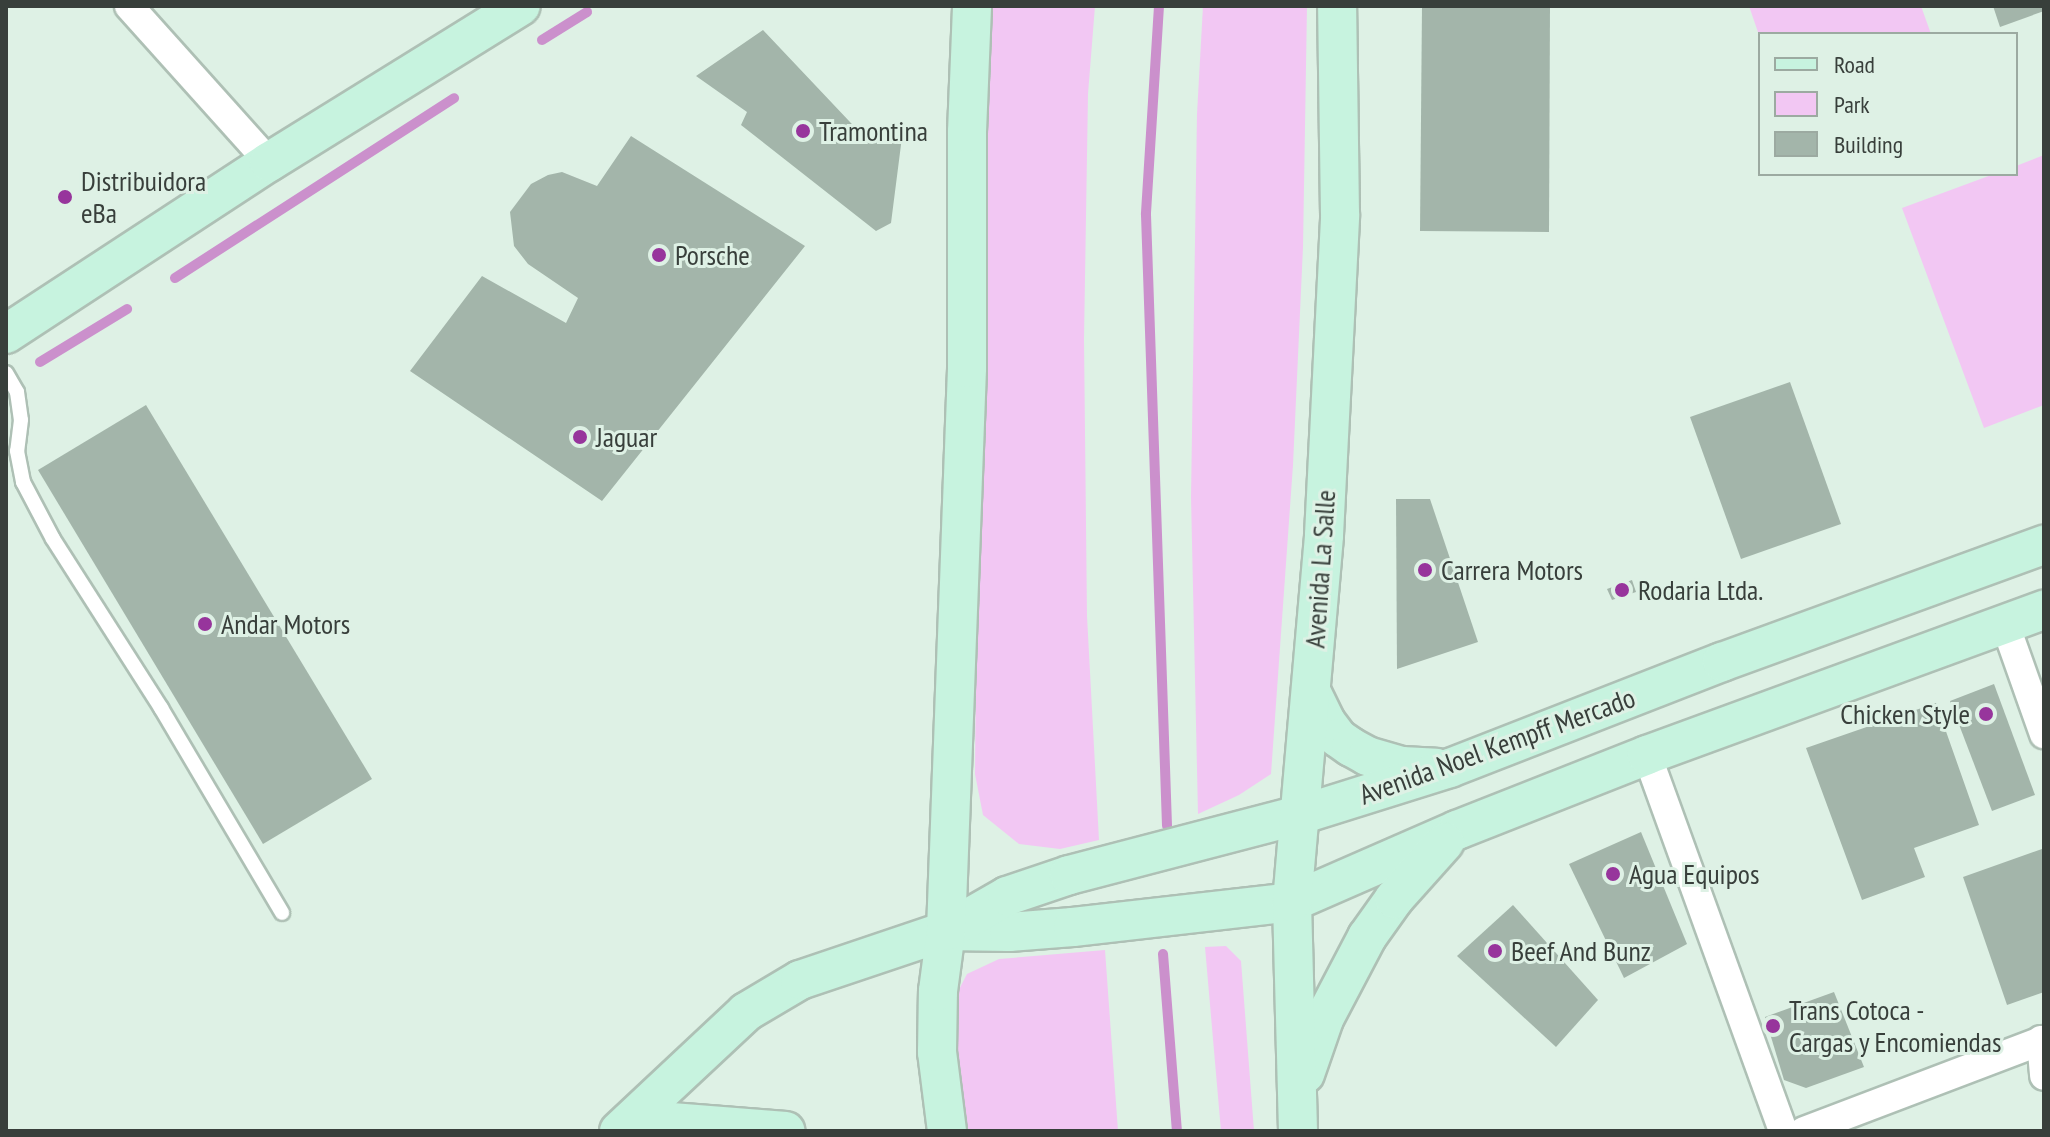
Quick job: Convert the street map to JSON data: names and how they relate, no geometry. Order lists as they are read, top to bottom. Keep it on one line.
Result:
{"streets":{"main road":["Avenida La Salle","Avenida Noel Kempff Mercado"]},"crossings":[["Avenida La Salle","Avenida Noel Kempff Mercado"]],"places":["Tramontina","Distribuidora eBa","Porsche","Jaguar","Carrera Motors","Rodaria Ltda.","Andar Motors","Chicken Style","Agua Equipos","Beef And Bunz","Trans Cotoca - Cargas y Encomiendas"],"legend":["Road","Park","Building"]}
